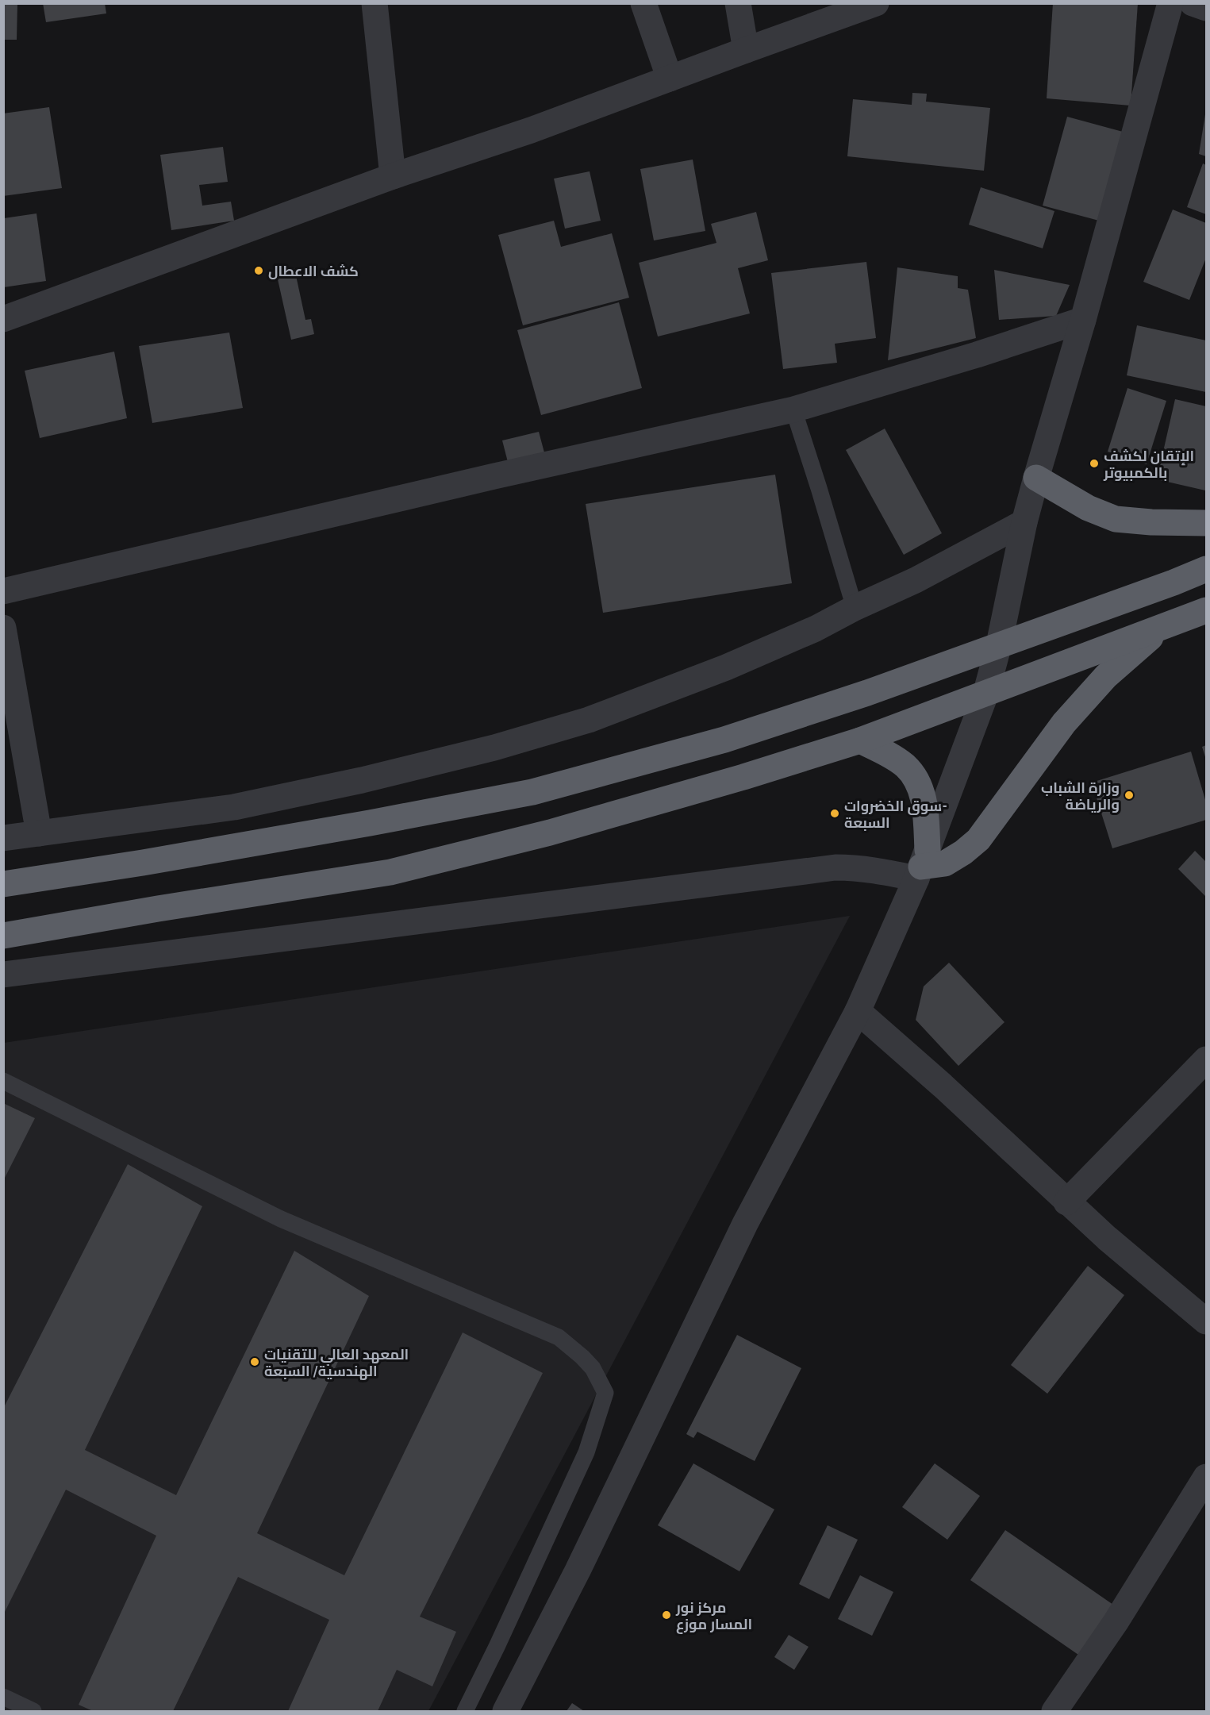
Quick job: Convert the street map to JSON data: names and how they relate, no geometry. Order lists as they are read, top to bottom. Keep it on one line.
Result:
{"places":["كشف الاعطال","الإتقان لكشف بالكمبيوتر","وزارة الشباب والرياضة","سوق الخضروات- السبعة","المعهد العالي للتقنيات الهندسية/ السبعة","مركز نور المسار موزع"]}
